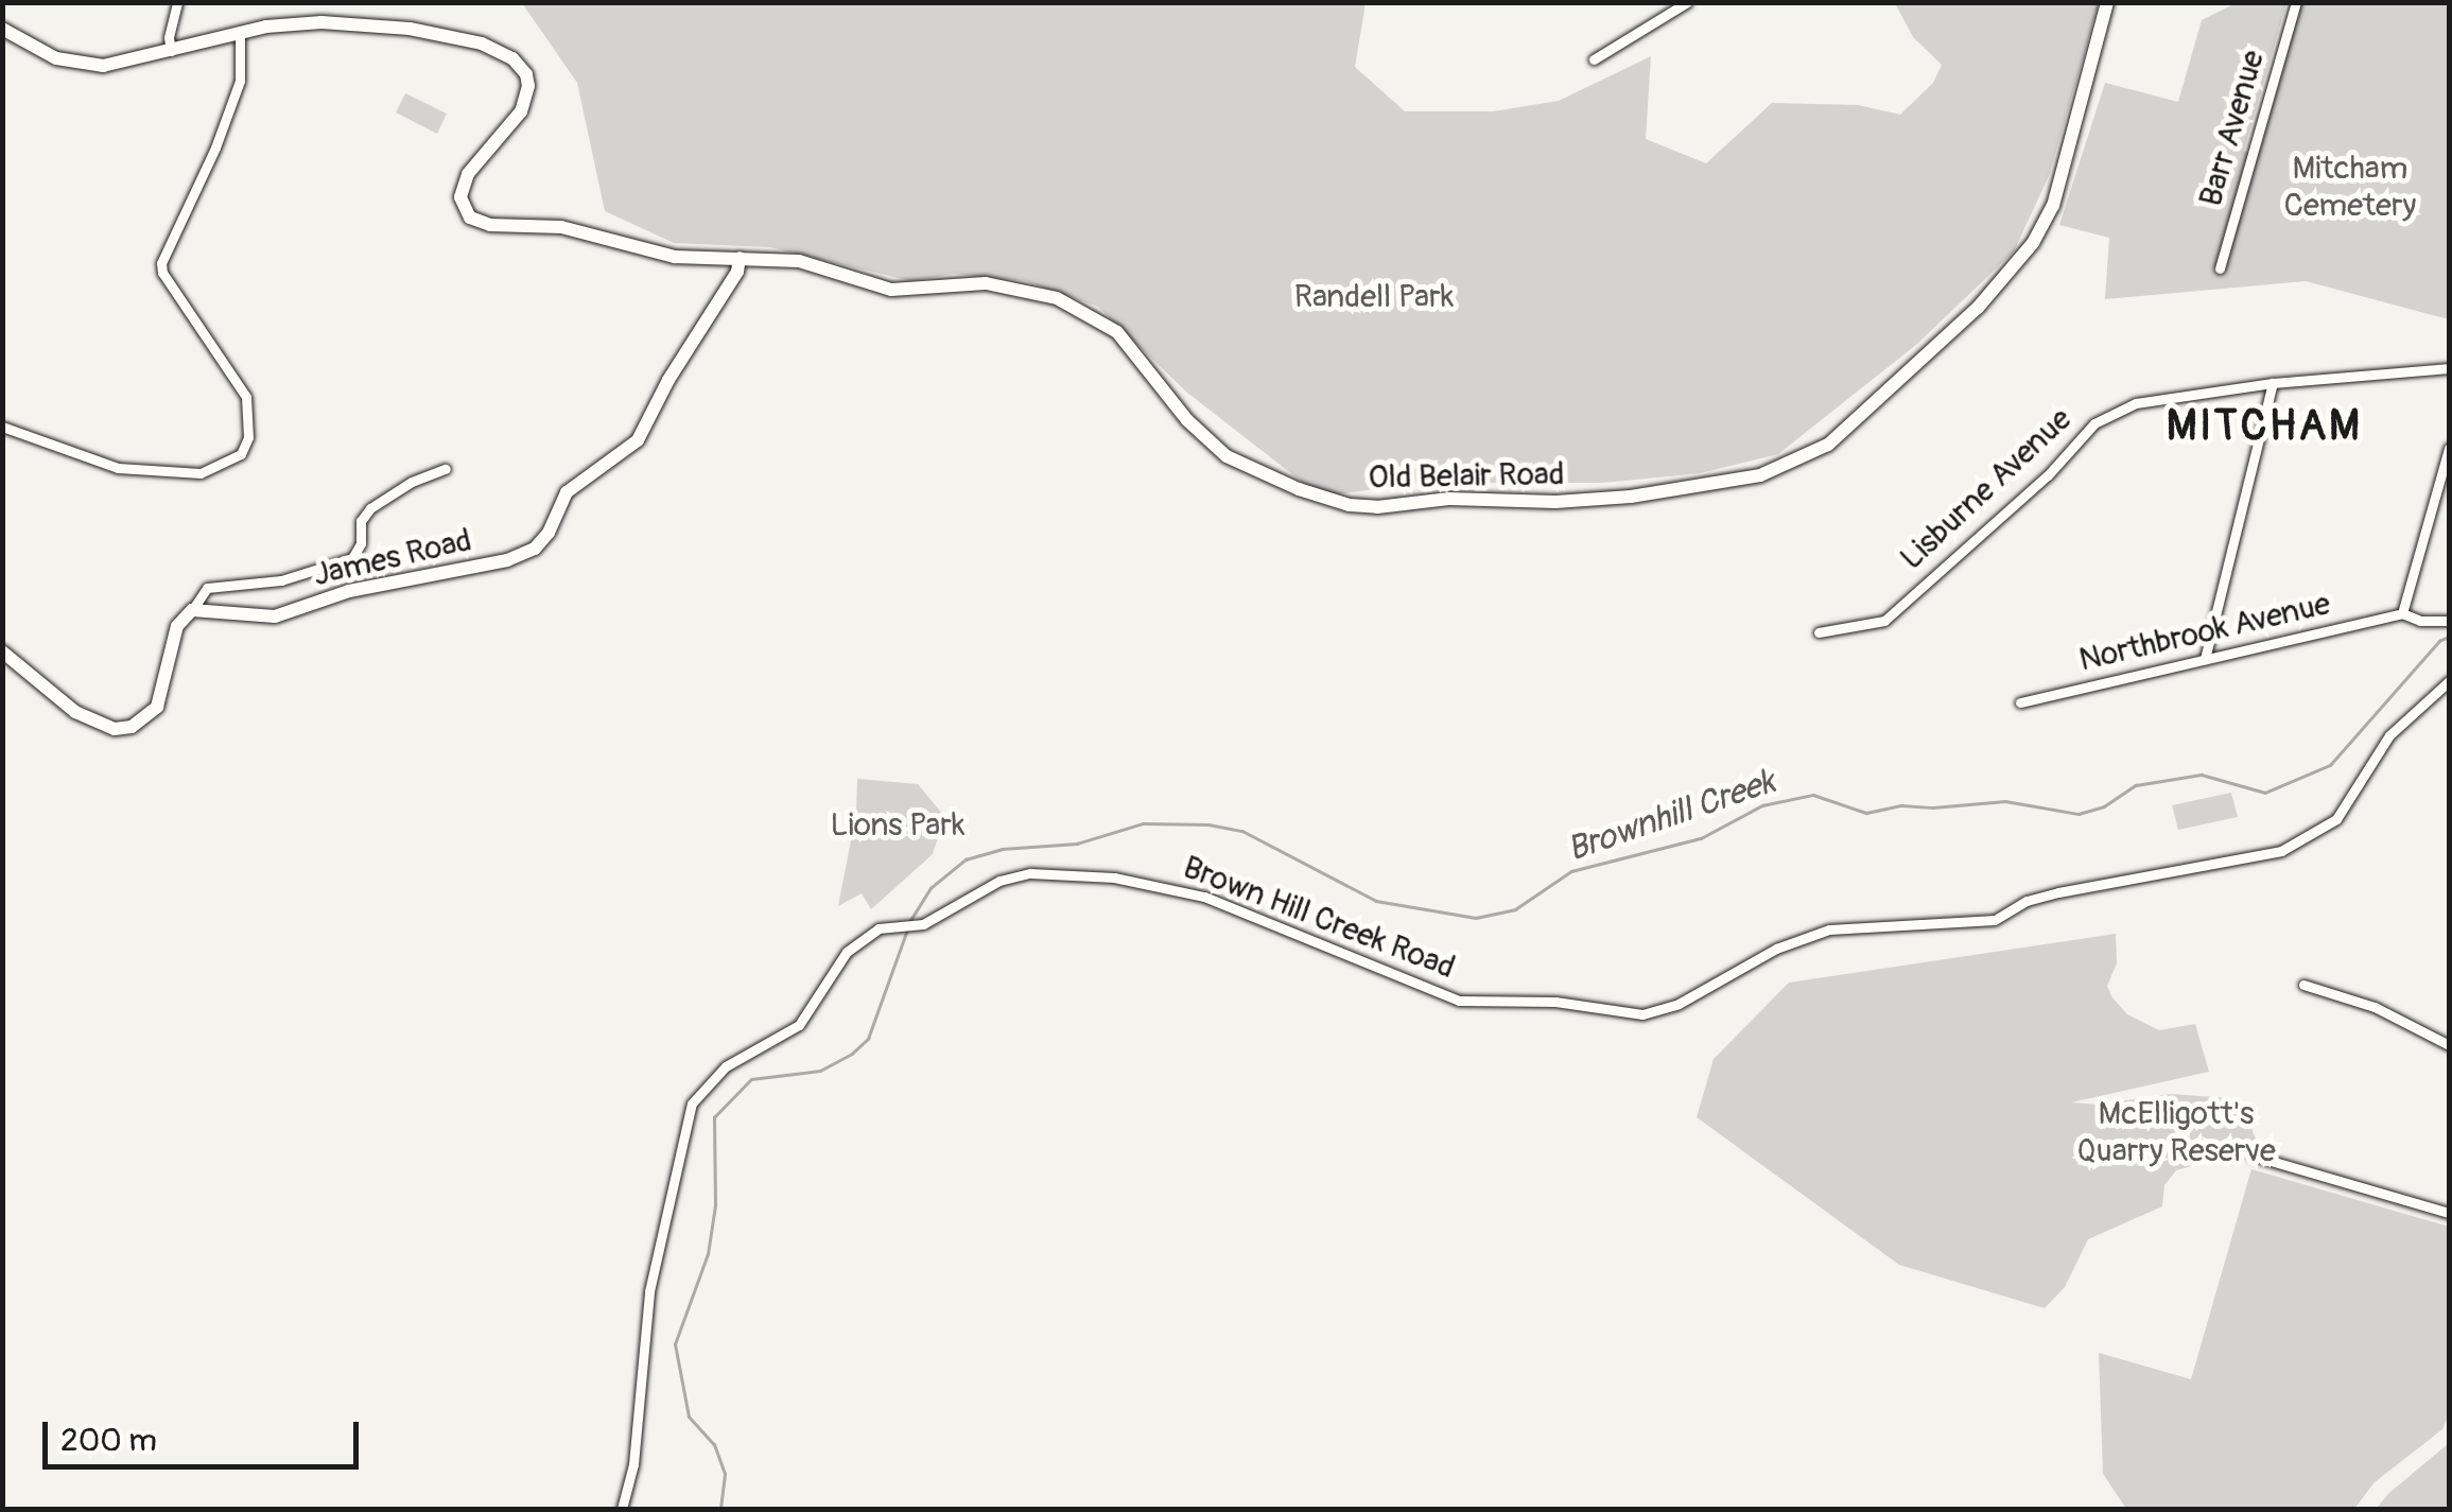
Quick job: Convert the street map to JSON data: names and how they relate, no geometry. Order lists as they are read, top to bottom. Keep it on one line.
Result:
{"streets":{"main road":["Old Belair Road","James Road"],"street":["Barr Avenue","Lisburne Avenue","Northbrook Avenue","Brown Hill Creek Road"]},"crossings":[["Old Belair Road","James Road"]],"districts":["MITCHAM"],"water":["Brownhill Creek"],"parks":["Mitcham Cemetery","Randell Park","Lions Park","McElligott's Quarry Reserve"],"scale_bar":"200 m"}
